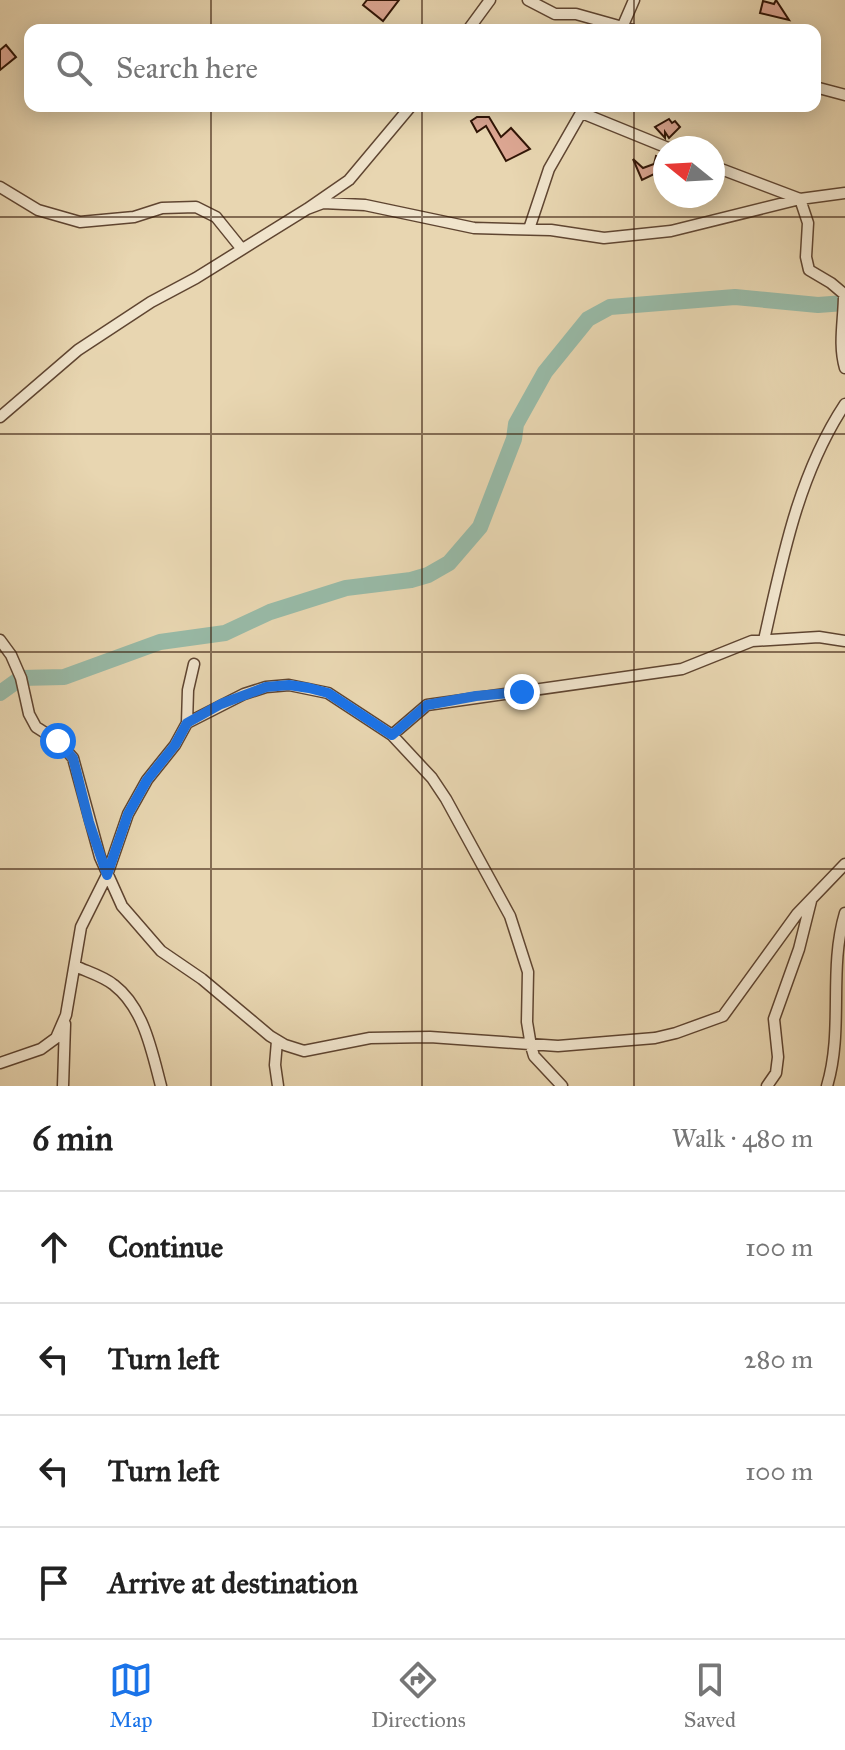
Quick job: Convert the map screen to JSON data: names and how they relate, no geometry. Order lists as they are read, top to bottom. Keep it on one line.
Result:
{"north":"left","page":{"search":"Search here","heading":["6 min","Walk · 480 m"],"list":[["Continue","100 m"],["Turn left","280 m"],["Turn left","100 m"],"Arrive at destination"],"nav":["Map","Directions","Saved"]}}
